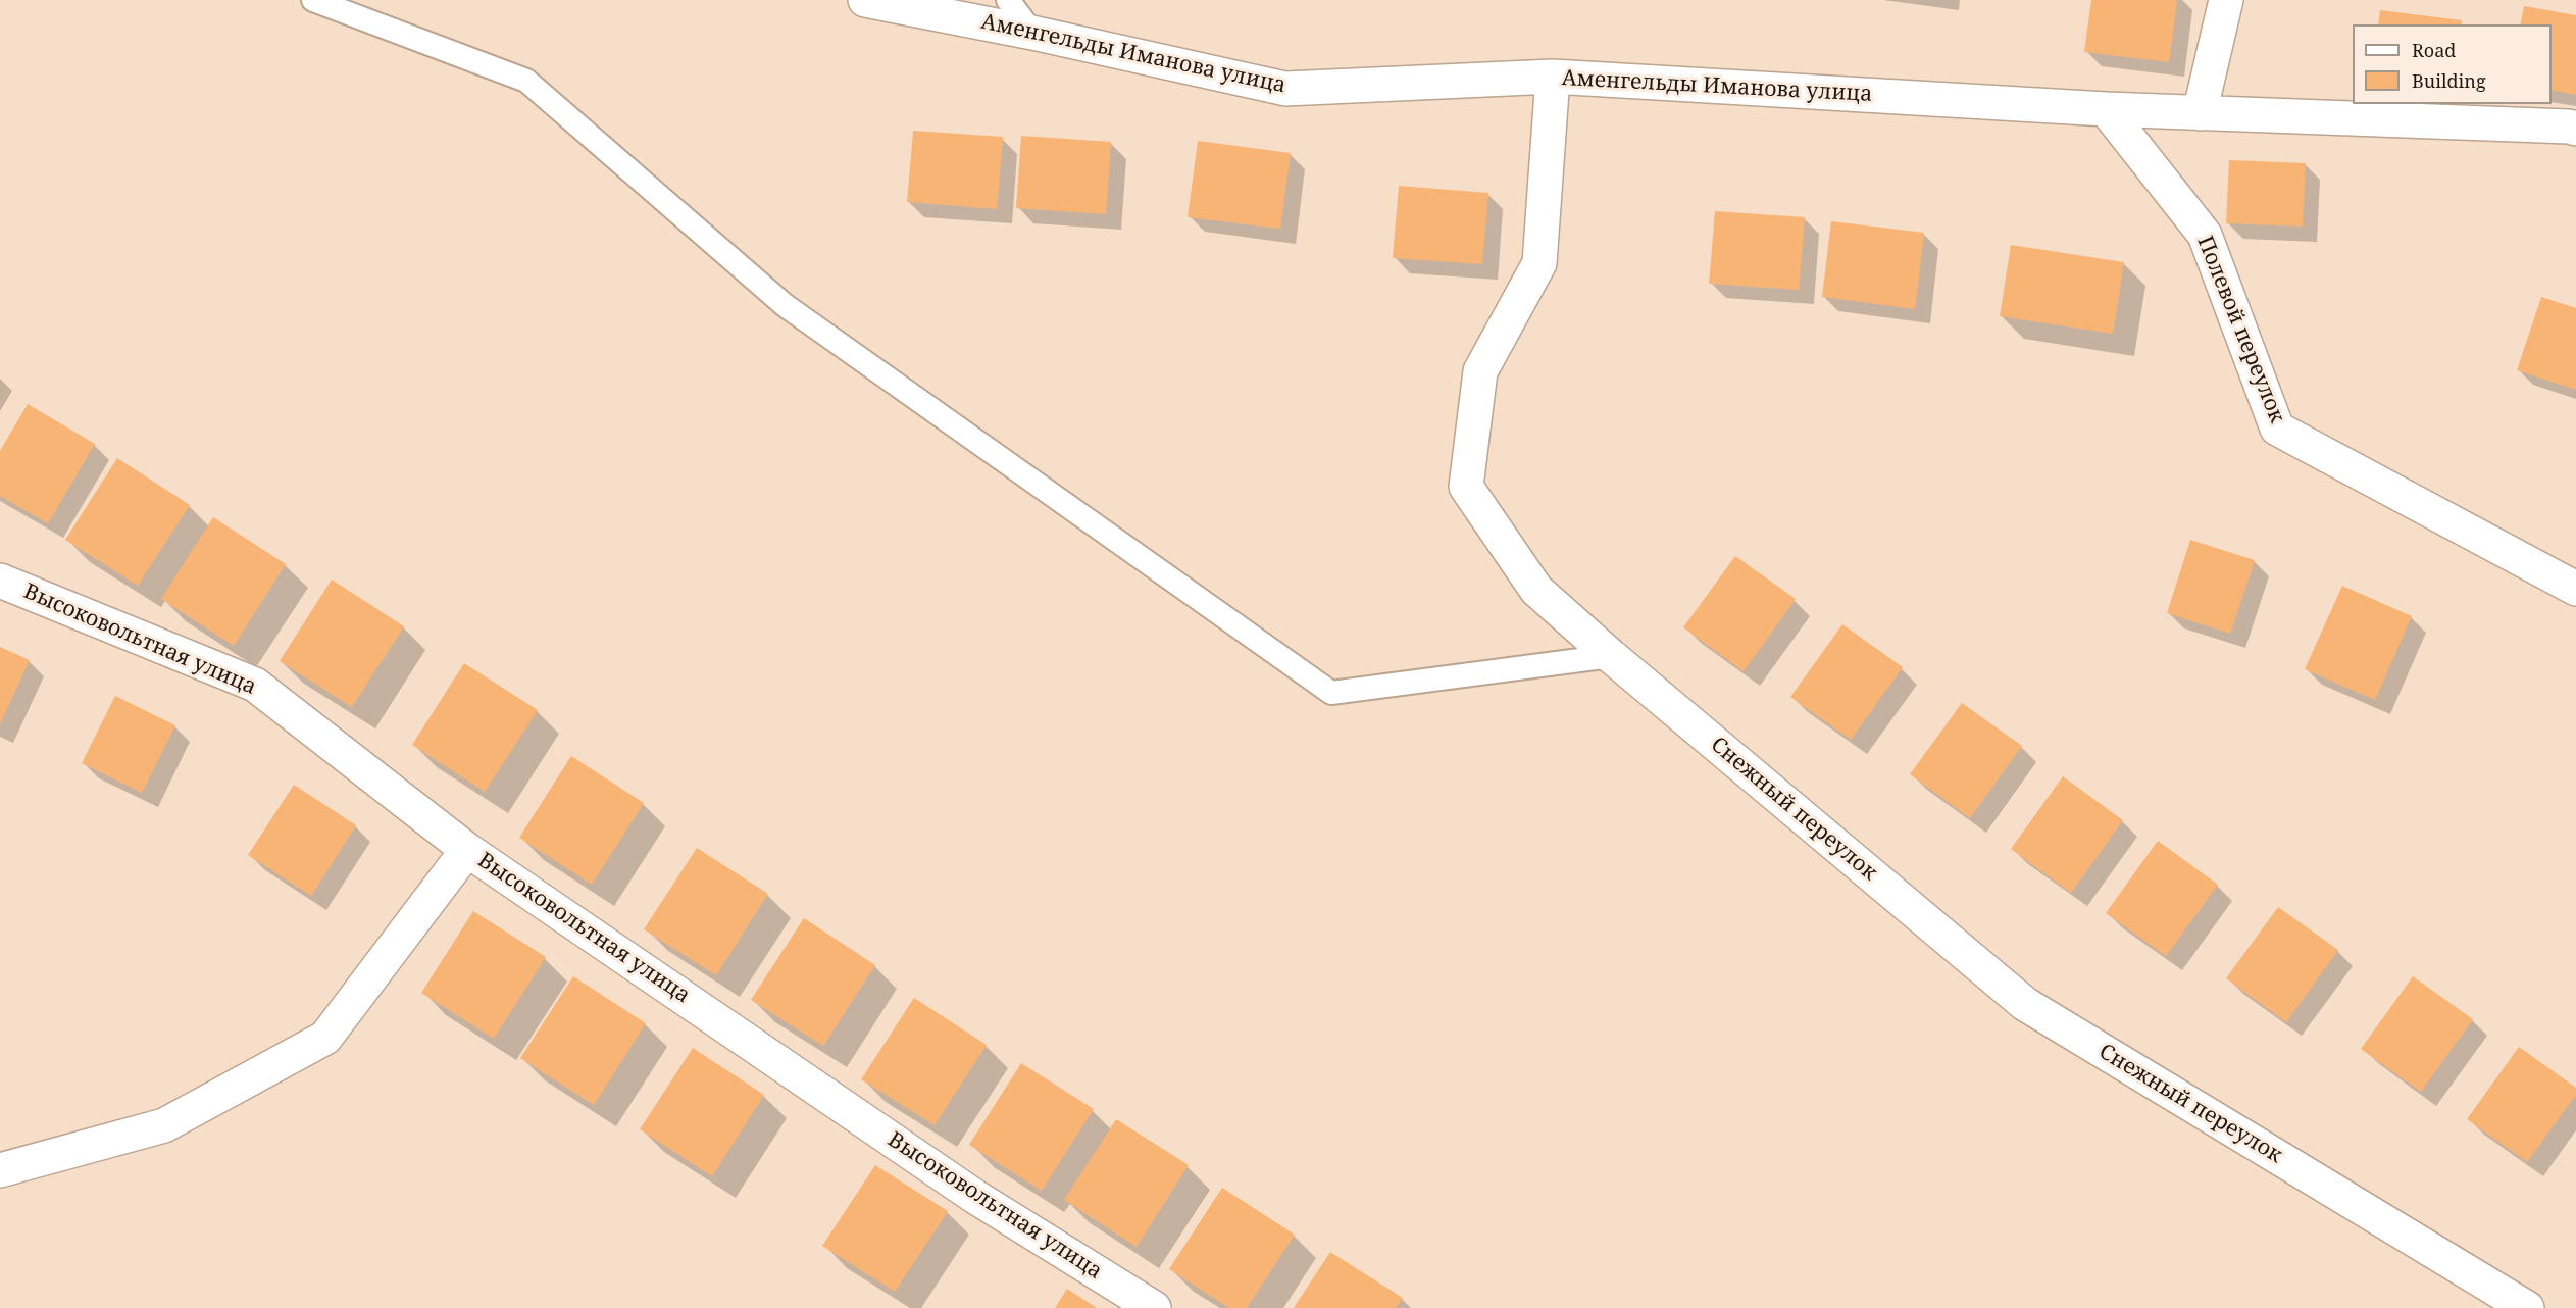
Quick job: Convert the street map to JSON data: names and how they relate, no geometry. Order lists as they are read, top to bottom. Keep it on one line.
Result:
{"streets":{"street":["Аменгельды Иманова улица","Полевой переулок","Высоковольтная улица","Снежный переулок"]},"crossings":[["Аменгельды Иманова улица","Полевой переулок"],["Аменгельды Иманова улица","Снежный переулок"]],"legend":["Road","Building"]}
